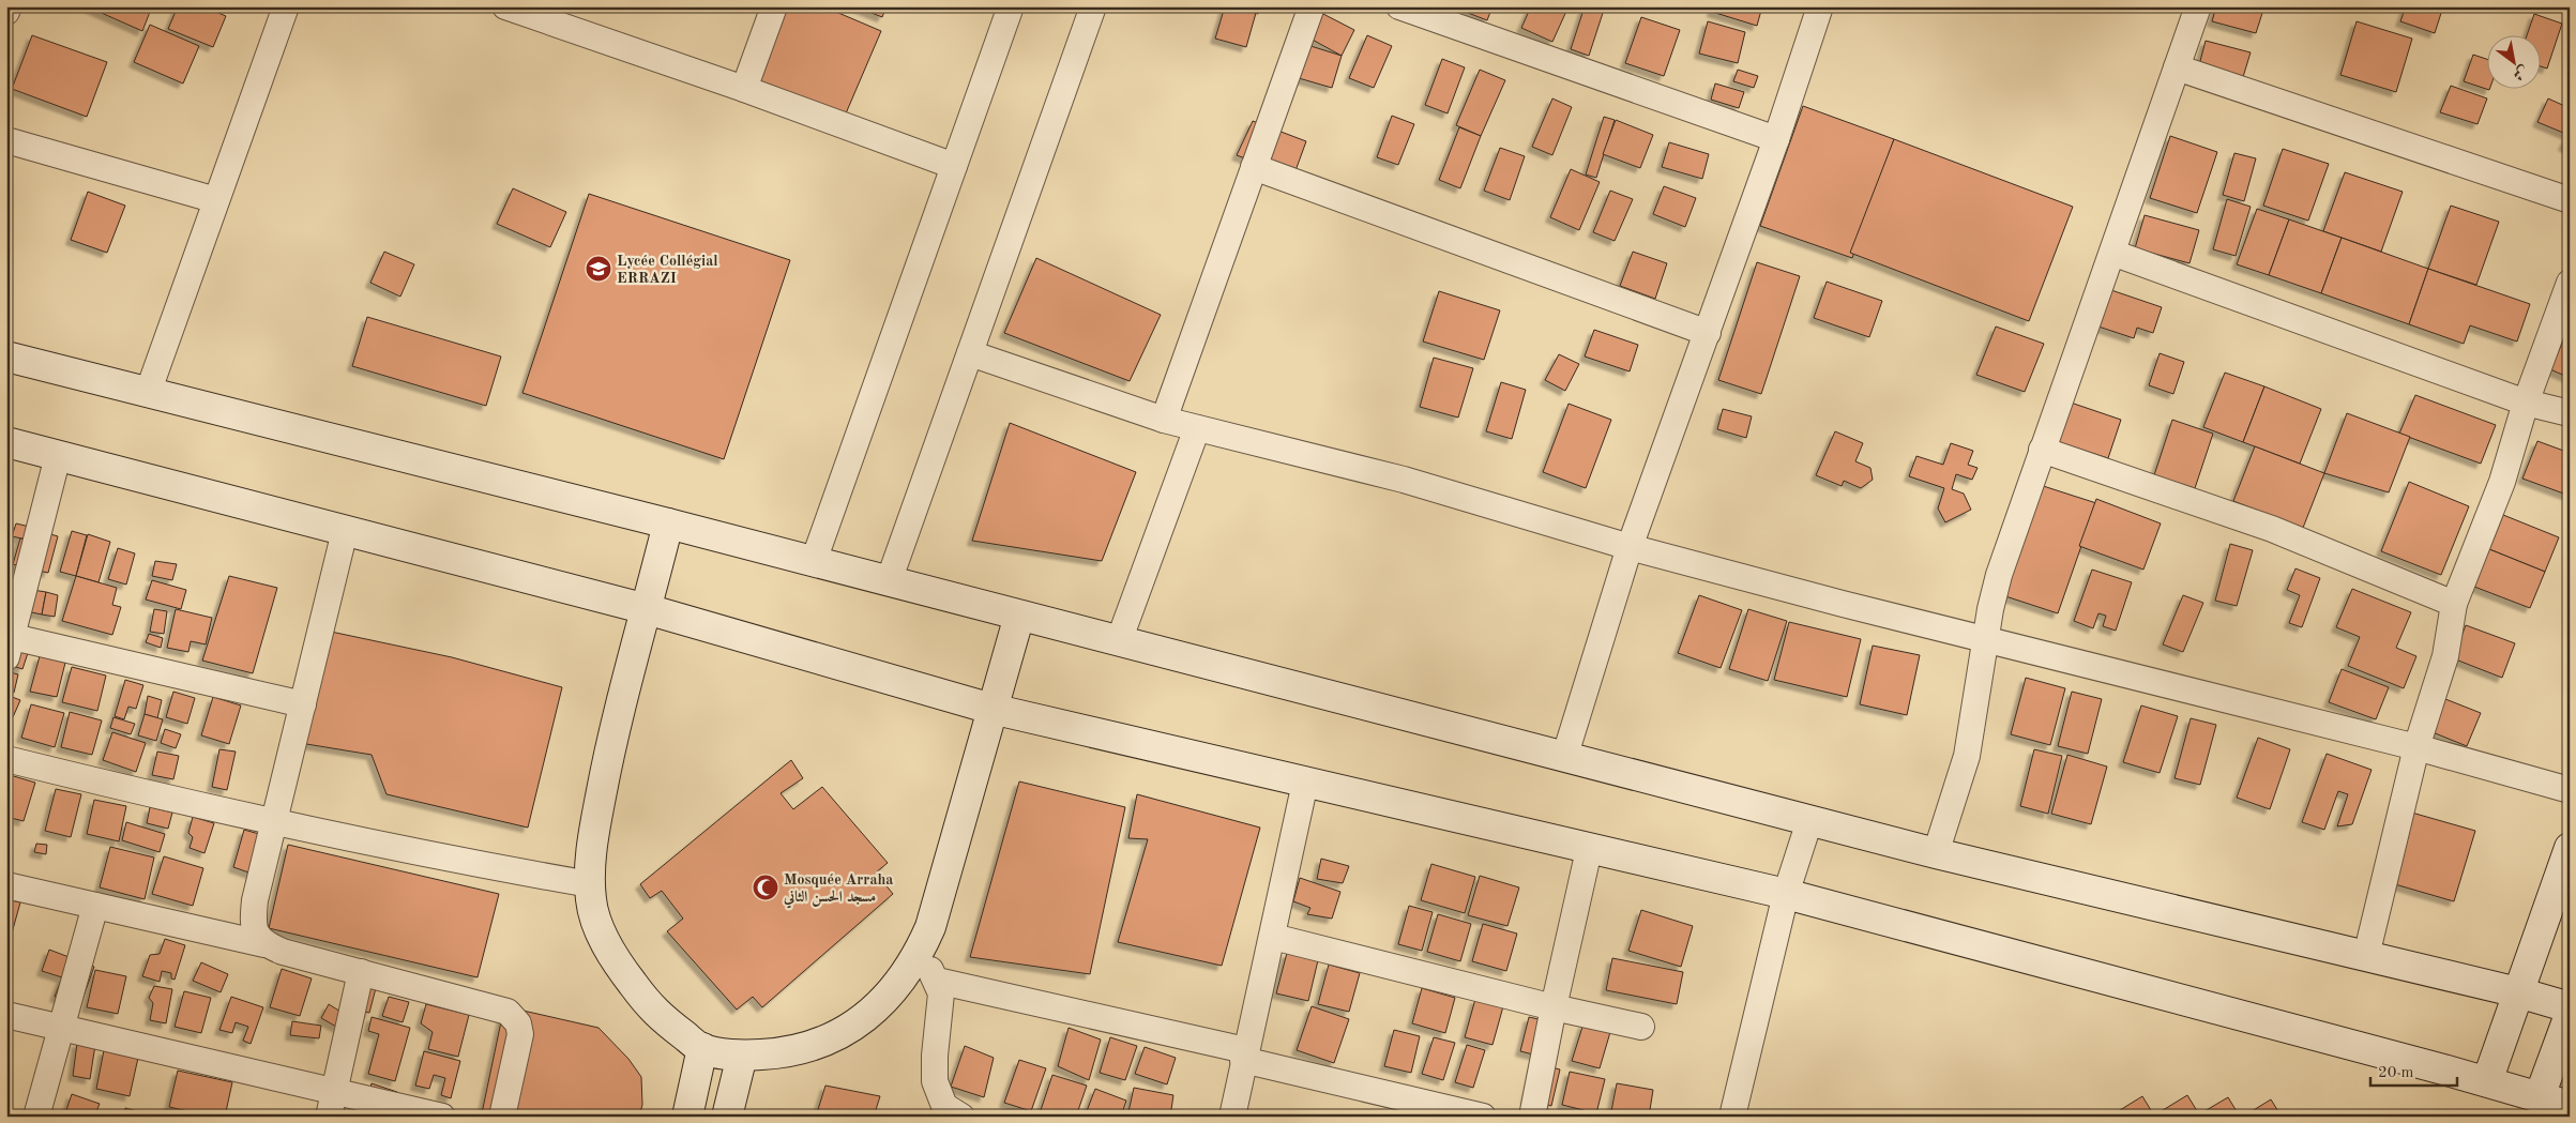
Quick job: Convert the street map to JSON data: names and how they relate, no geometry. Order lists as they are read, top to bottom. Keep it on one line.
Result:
{"places":{"school or university":["Lycée Collégial ERRAZI"],"mosque":["Mosquée Arraha مسجد الحسن الثاني"]},"scale_bar":"20 m","north":"bottom right"}
